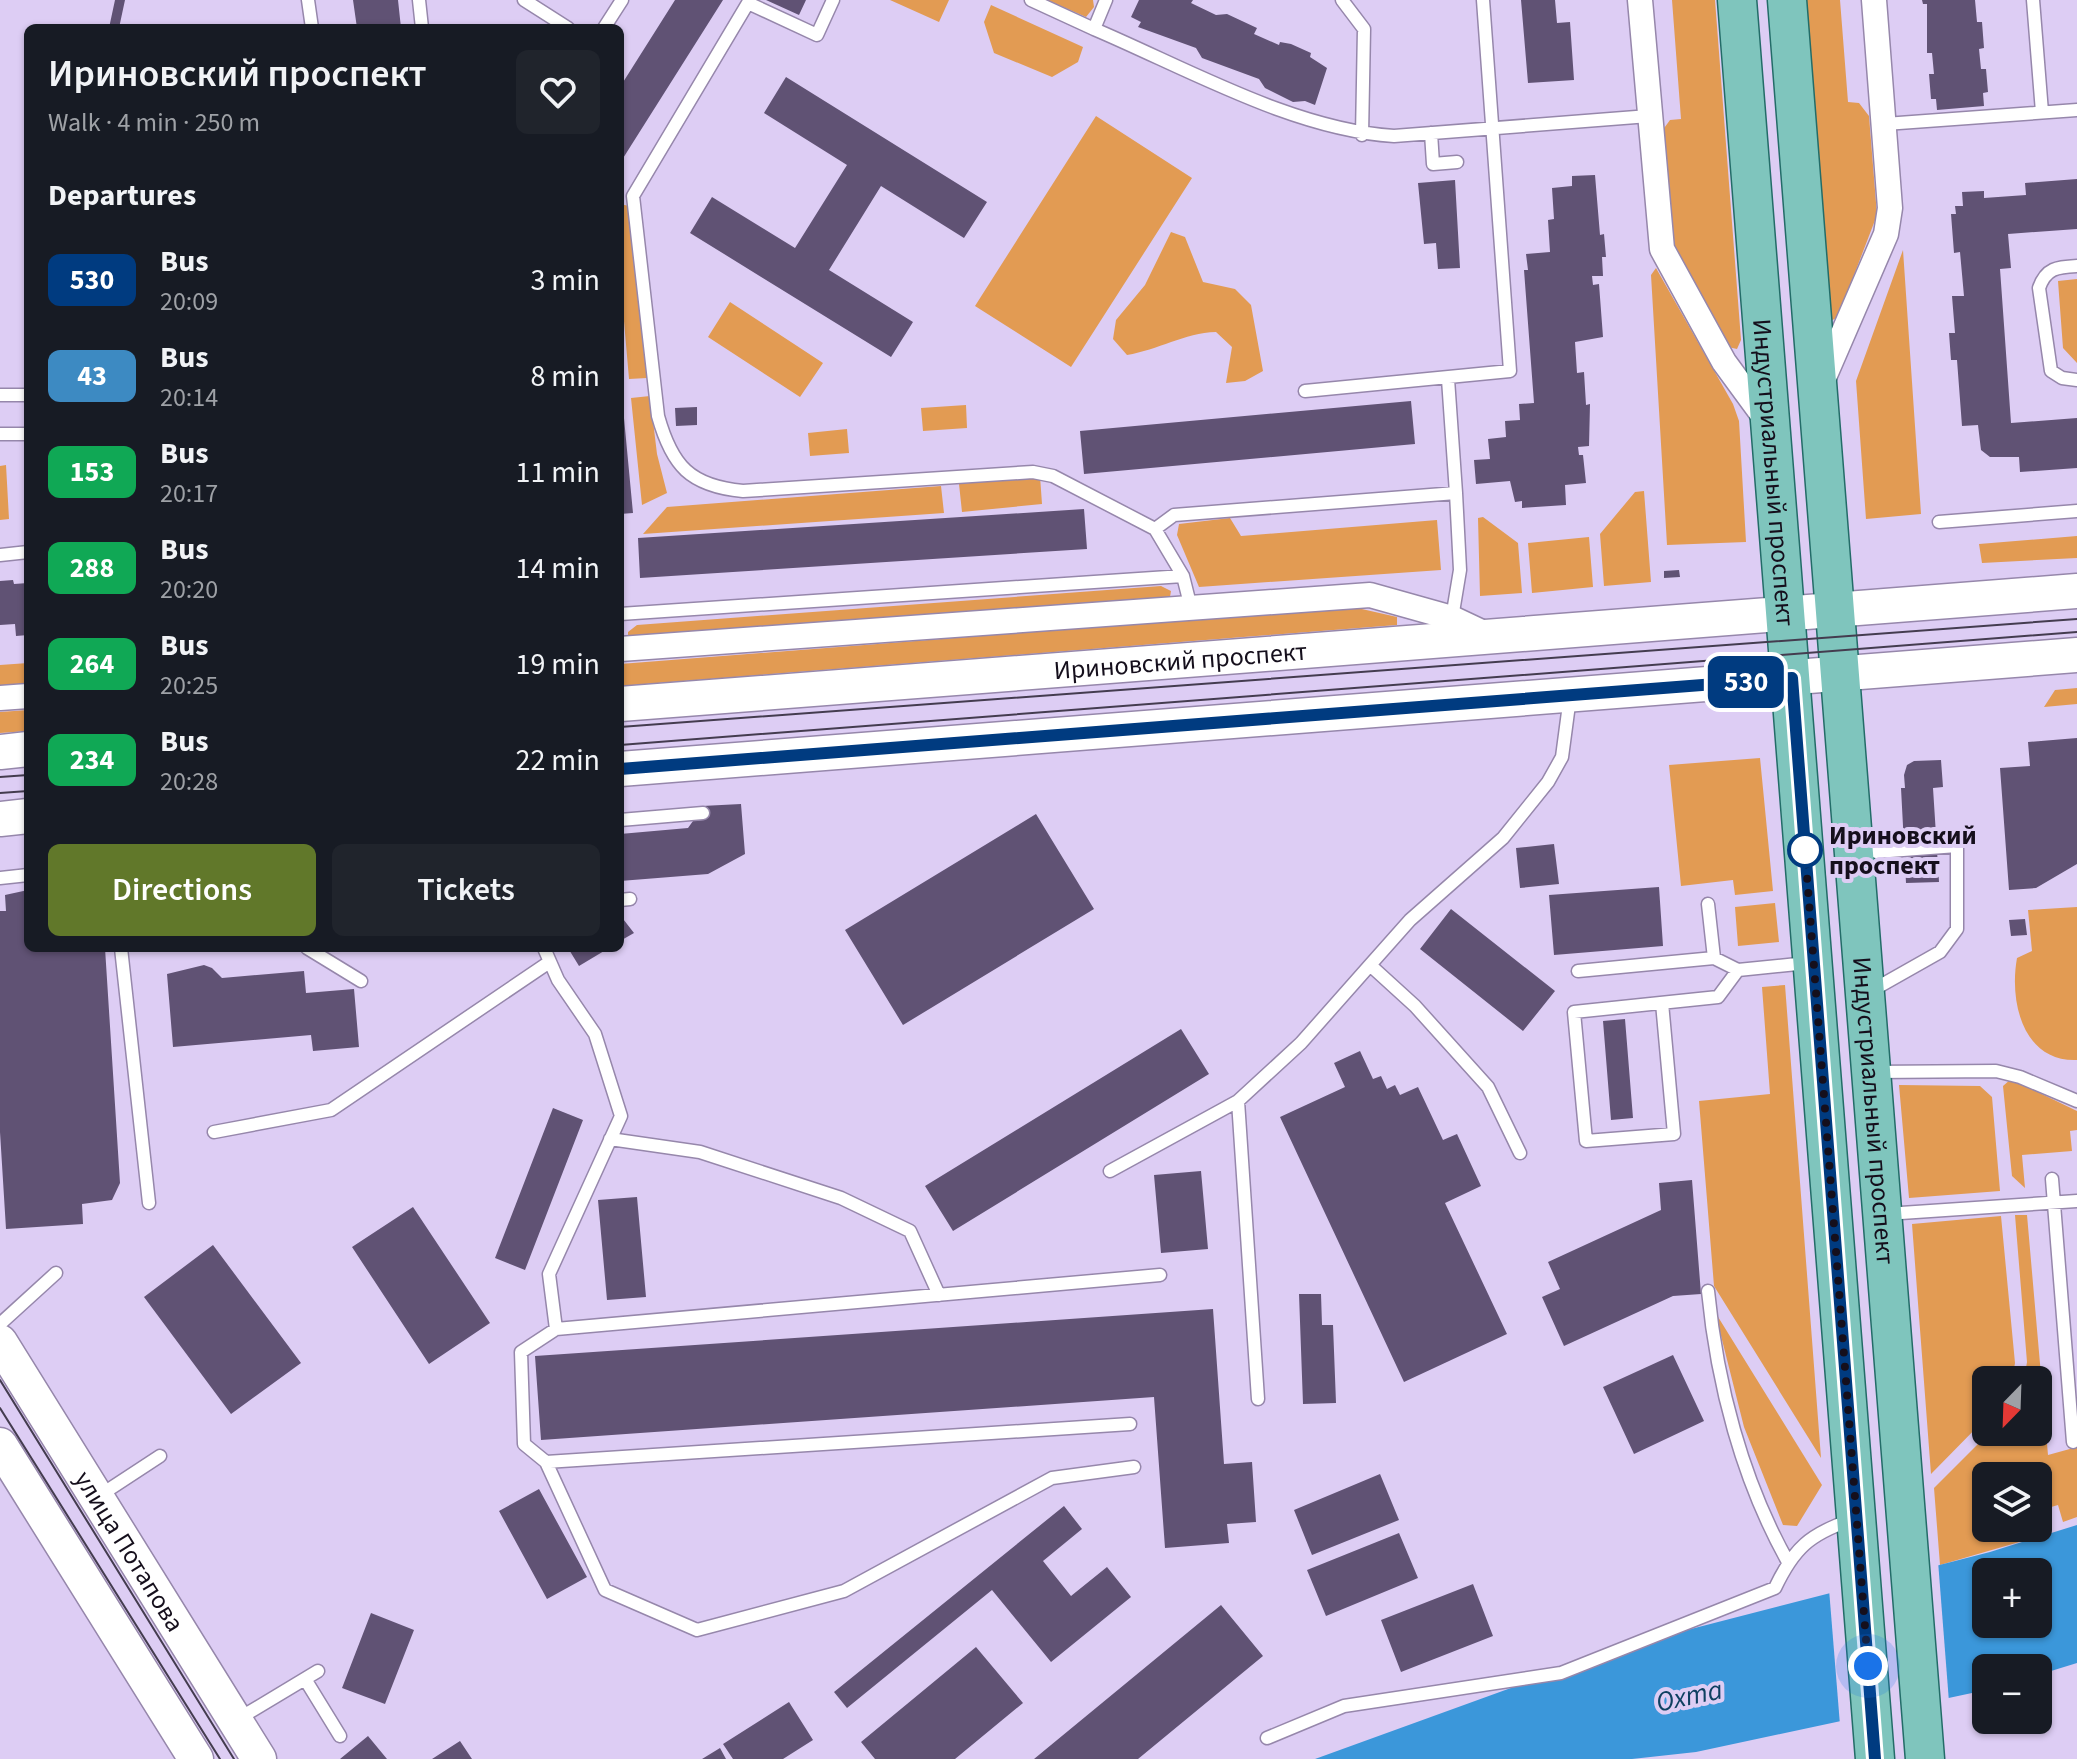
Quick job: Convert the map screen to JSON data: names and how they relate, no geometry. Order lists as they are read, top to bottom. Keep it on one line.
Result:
{"streets":{"main road":["Индустриальный проспект","Ириновский проспект","улица Потапова"]},"crossings":[["Индустриальный проспект","Ириновский проспект"]],"water":["Охта"],"places":["Ириновский проспект"],"lines":["bus line 530"],"north":"bottom left","page":{"on_map":"530","heading":[["Ириновский проспект","Walk · 4 min · 250 m"],"Departures"],"list":[{"mark":"530","name":"Bus","note":"20:09","value":"3 min"},{"mark":"43","name":"Bus","note":"20:14","value":"8 min"},{"mark":"153","name":"Bus","note":"20:17","value":"11 min"},{"mark":"288","name":"Bus","note":"20:20","value":"14 min"},{"mark":"264","name":"Bus","note":"20:25","value":"19 min"},{"mark":"234","name":"Bus","note":"20:28","value":"22 min"}],"buttons":["Directions","Tickets"],"map_buttons":["+","−"]}}
